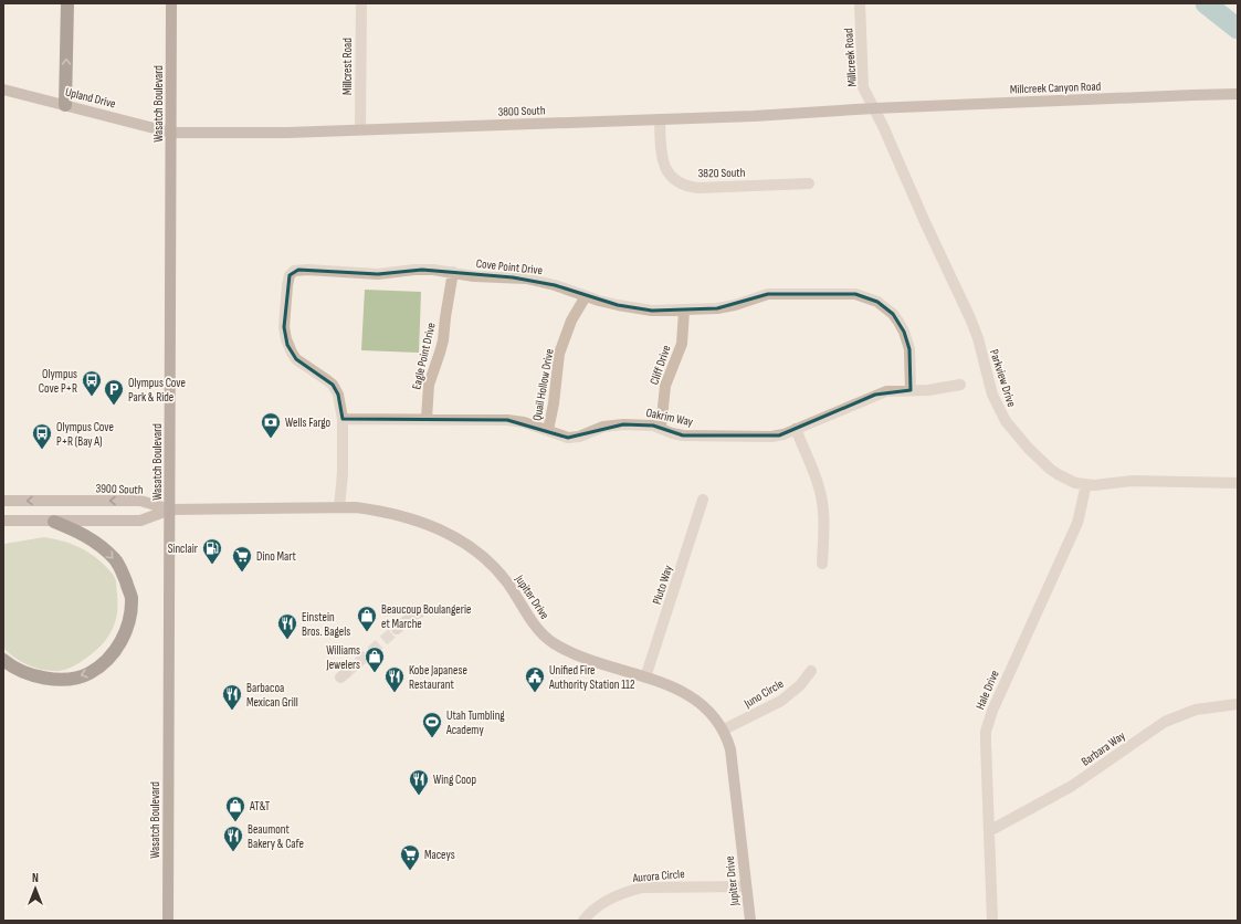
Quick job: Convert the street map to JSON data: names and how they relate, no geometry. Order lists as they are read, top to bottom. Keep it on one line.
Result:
{"streets":{"main road":["Wasatch Boulevard"],"street":["Millcreek Road","Millcrest Road","Millcreek Canyon Road","Upland Drive","3800 South","3820 South","Cove Point Drive","Eagle Point Drive","Cliff Drive","Parkview Drive","Quail Hollow Drive","Oakrim Way","3900 South","Pluto Way","Jupiter Drive","Hale Drive","Juno Circle","Barbara Way","Aurora Circle"]},"crossings":[["Millcreek Road","Millcreek Canyon Road"],["Millcreek Road","3800 South"],["Millcreek Road","Parkview Drive"],["Millcrest Road","3800 South"],["Millcreek Canyon Road","3800 South"],["Millcreek Canyon Road","Parkview Drive"],["Upland Drive","Wasatch Boulevard"],["Upland Drive","3800 South"],["Wasatch Boulevard","3800 South"],["Wasatch Boulevard","3900 South"],["Wasatch Boulevard","Jupiter Drive"],["3800 South","3820 South"],["3800 South","Parkview Drive"],["Cove Point Drive","Eagle Point Drive"],["Cove Point Drive","Cliff Drive"],["Cove Point Drive","Quail Hollow Drive"],["Cove Point Drive","Oakrim Way"],["Cove Point Drive","Jupiter Drive"],["Eagle Point Drive","Oakrim Way"],["Cliff Drive","Oakrim Way"],["Parkview Drive","Hale Drive"],["Quail Hollow Drive","Oakrim Way"],["3900 South","Jupiter Drive"],["Pluto Way","Jupiter Drive"],["Jupiter Drive","Juno Circle"],["Jupiter Drive","Aurora Circle"],["Hale Drive","Barbara Way"]],"places":{"bus stop":["Olympus Cove P+R","Olympus Cove P+R (Bay A)"],"parking":["Olympus Cove Park & Ride"],"bank":["Wells Fargo"],"fuel station":["Sinclair"],"supermarket":["Dino Mart","Maceys"],"shop":["Beaucoup Boulangerie et Marche","Williams Jewelers","AT&T"],"restaurant":["Einstein Bros. Bagels","Kobe Japanese Restaurant","Barbacoa Mexican Grill","Wing Coop","Beaumont Bakery & Cafe"],"public building":["Unified Fire Authority Station 112"],"sports":["Utah Tumbling Academy"]},"north":"top"}
